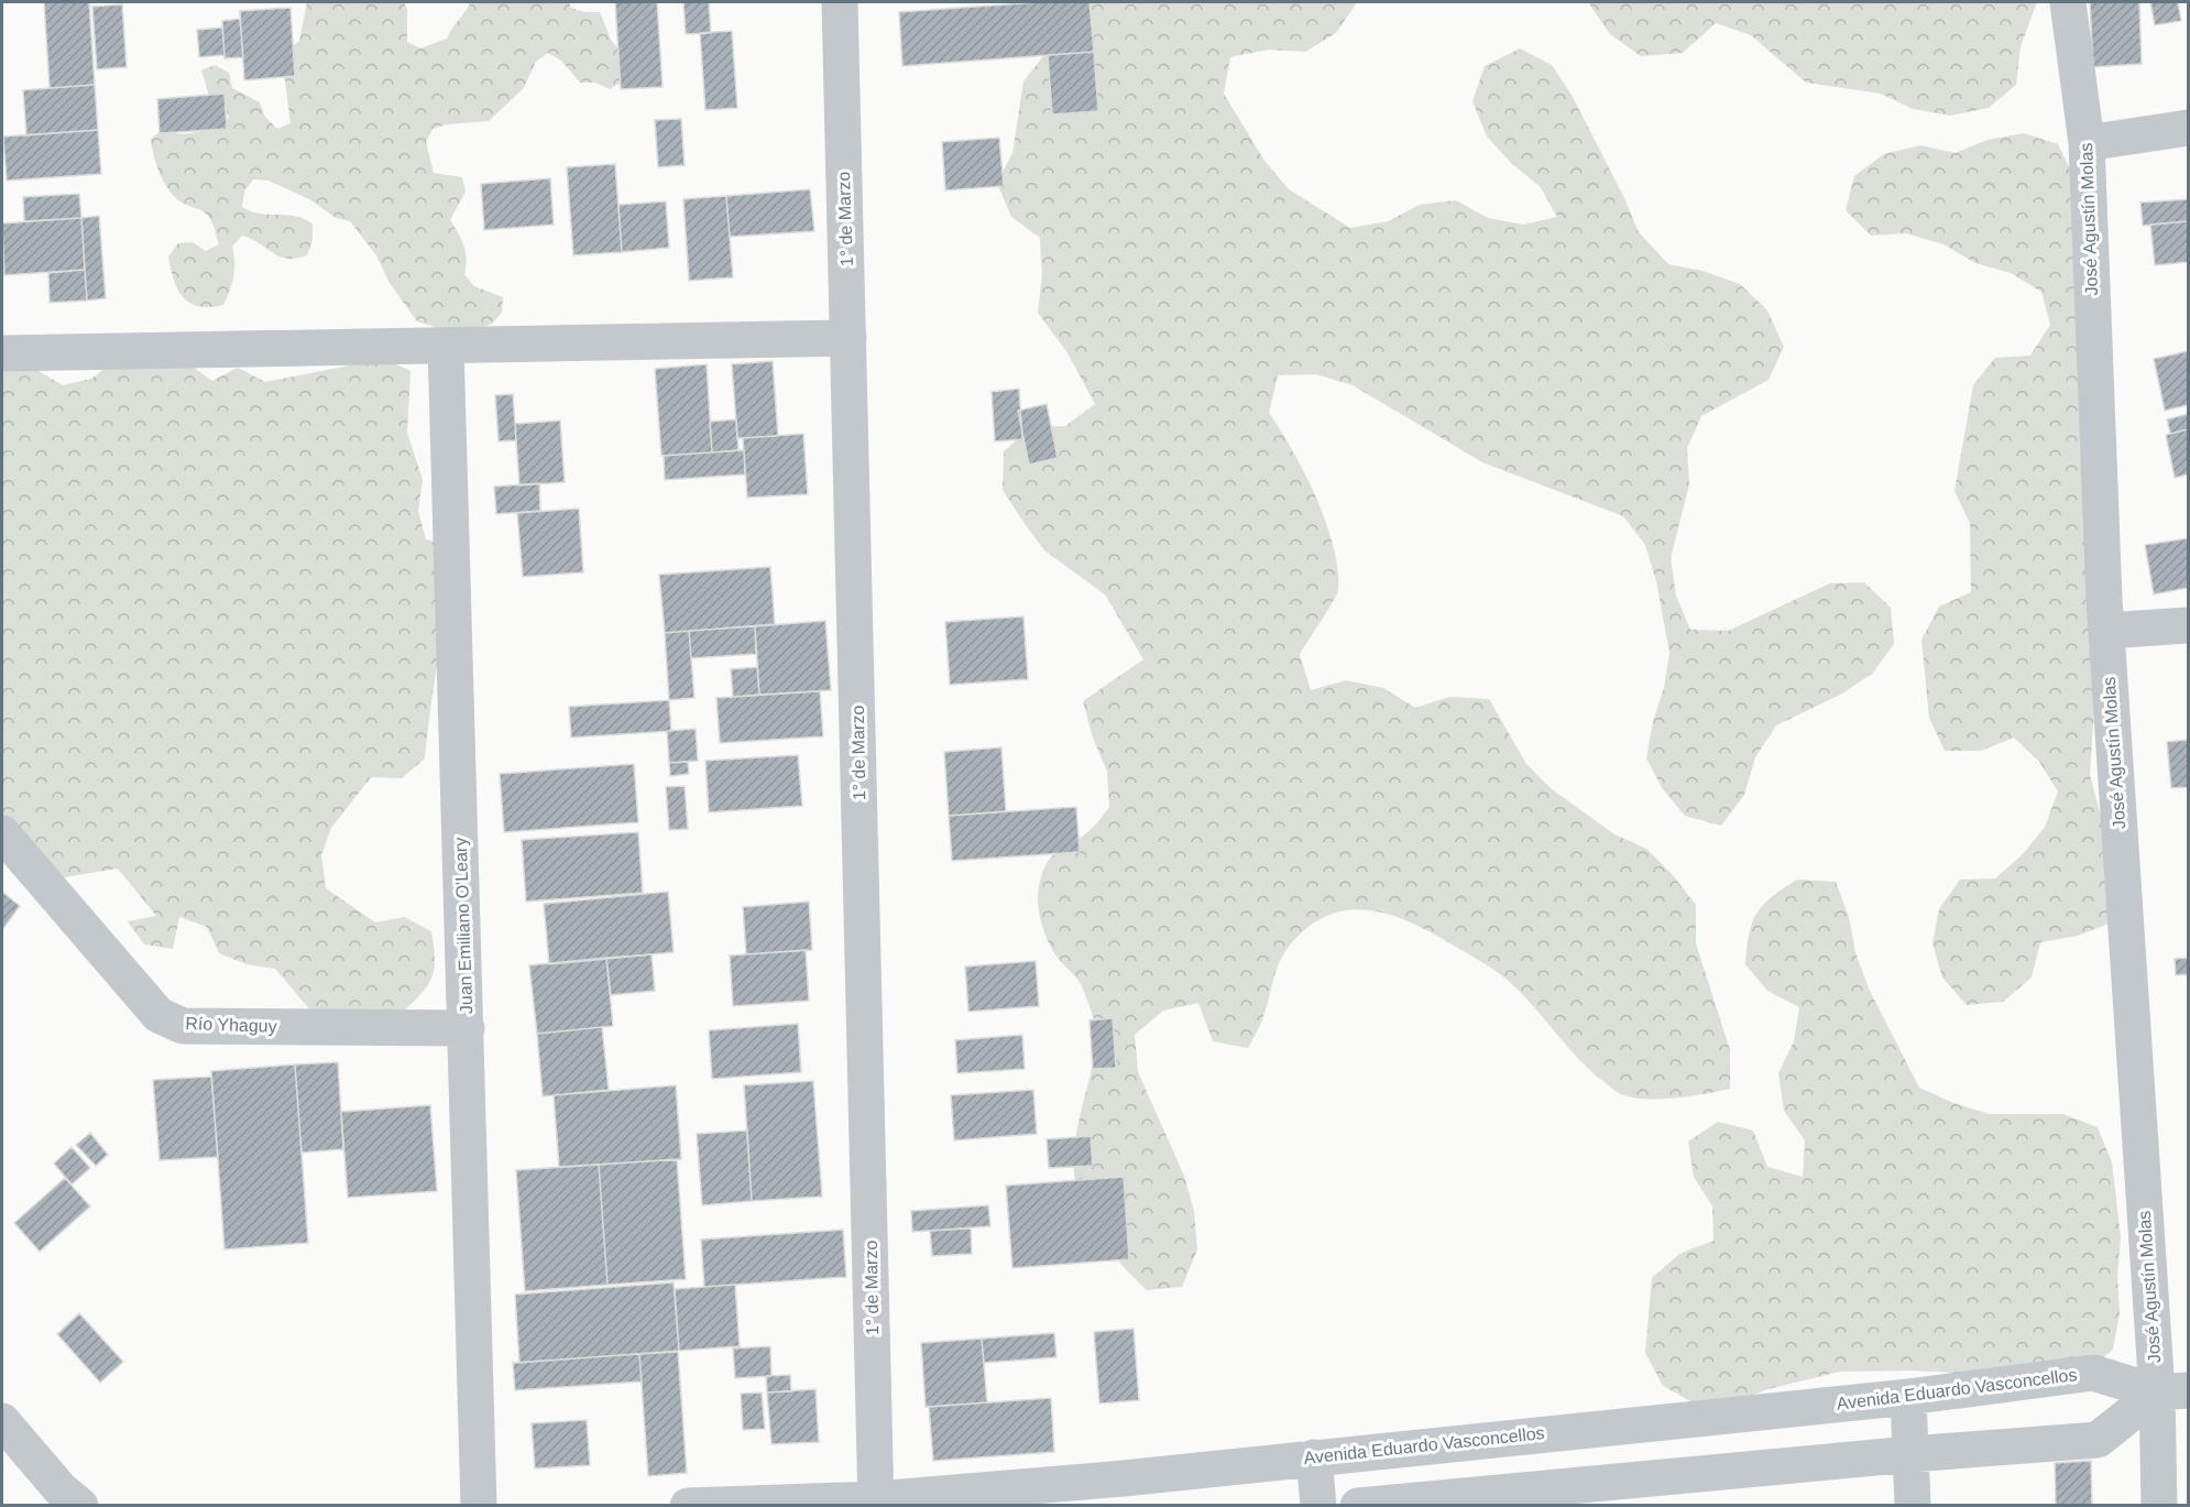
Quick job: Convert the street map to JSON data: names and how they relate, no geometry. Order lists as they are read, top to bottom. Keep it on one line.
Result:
{"streets":{"street":["1° de Marzo","José Agustín Molas","Juan Emiliano O'Leary","Río Yhaguy","Avenida Eduardo Vasconcellos"]},"crossings":[["1° de Marzo","Avenida Eduardo Vasconcellos"],["José Agustín Molas","Avenida Eduardo Vasconcellos"],["Juan Emiliano O'Leary","Río Yhaguy"]]}
